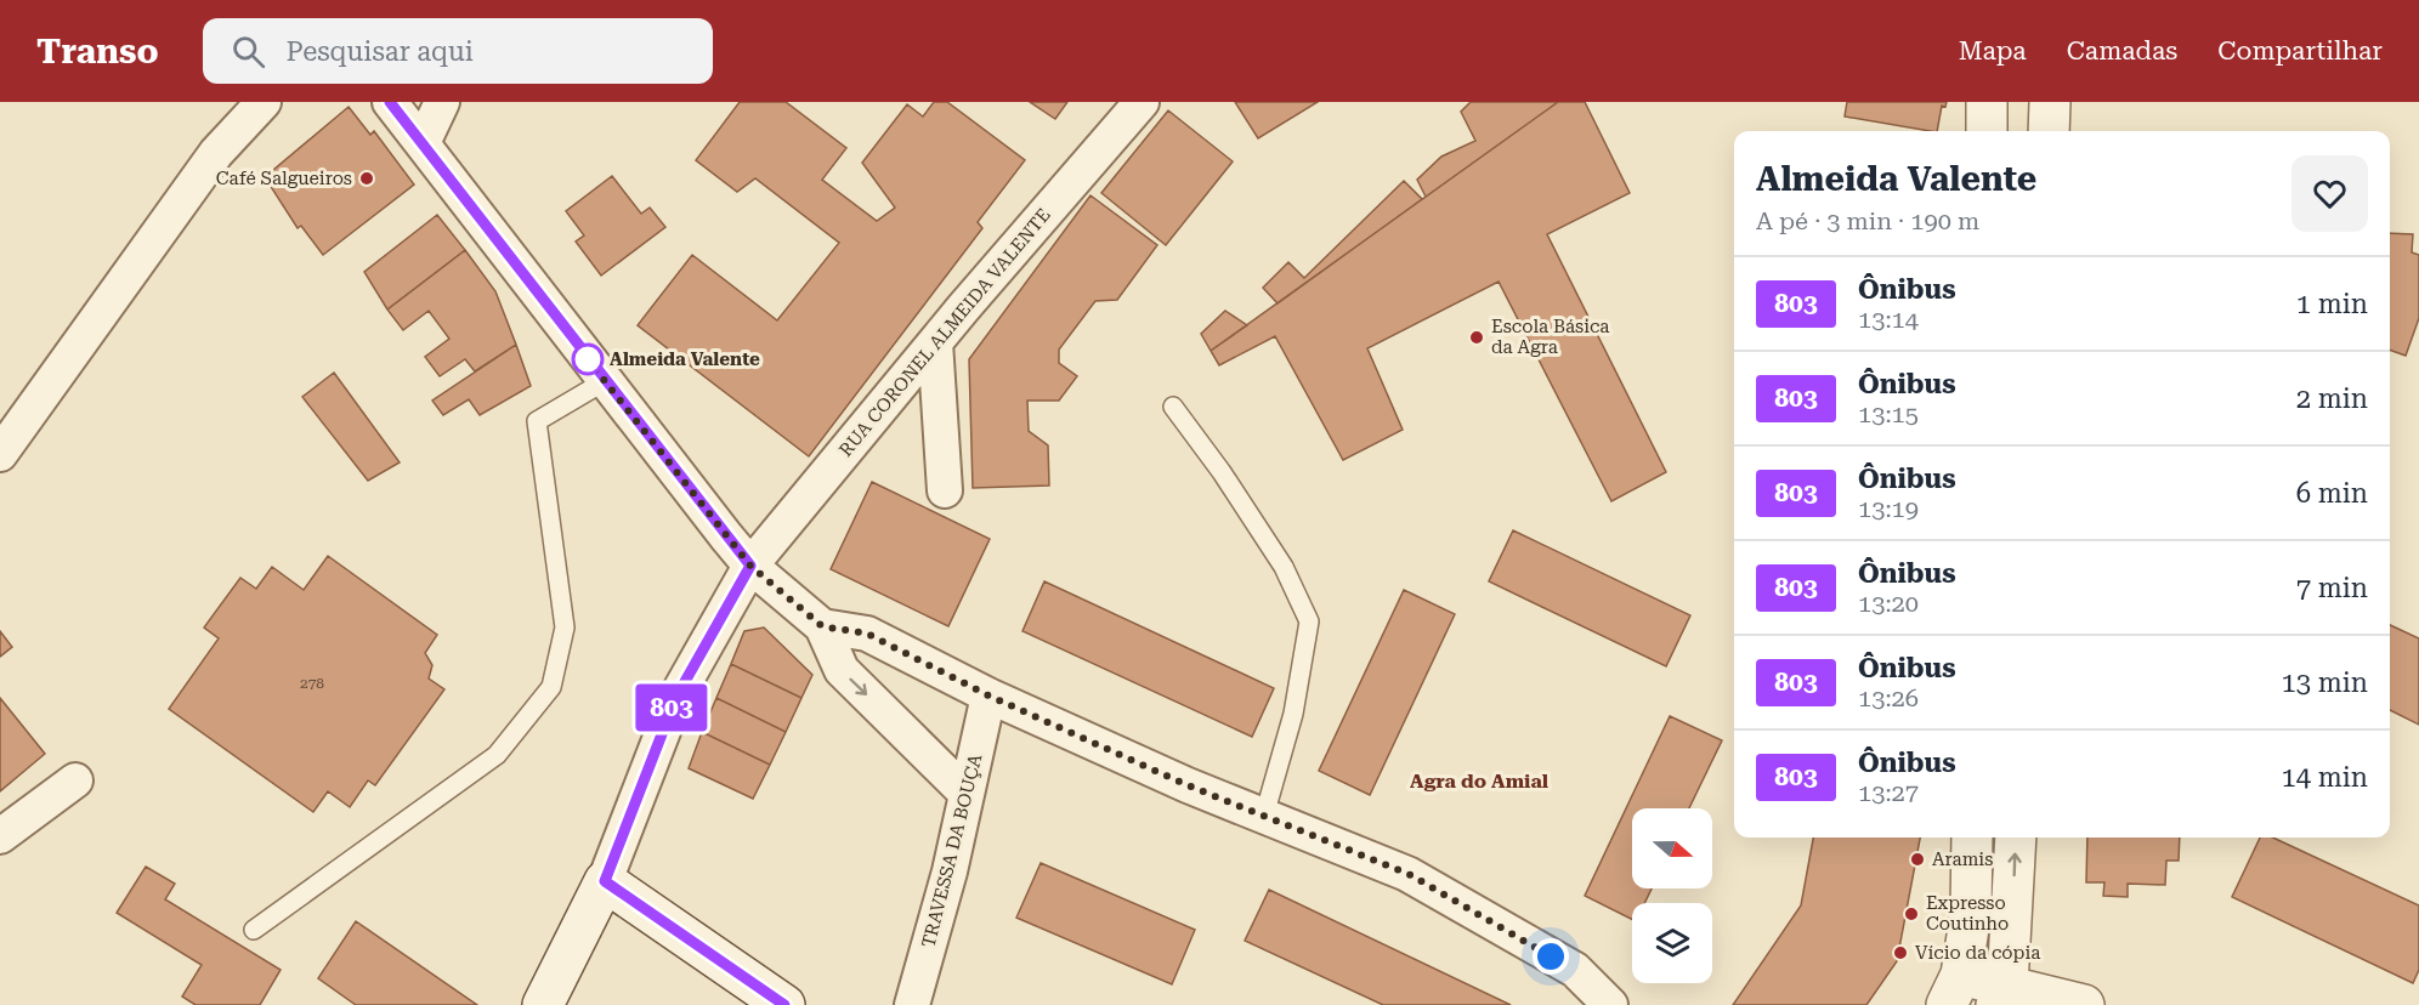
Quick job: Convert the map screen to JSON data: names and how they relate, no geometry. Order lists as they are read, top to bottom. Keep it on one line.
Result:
{"streets":{"street":["RUA CORONEL ALMEIDA VALENTE","TRAVESSA DA BOUÇA"]},"districts":["Agra do Amial"],"places":["Café Salgueiros","Escola Básica da Agra","Almeida Valente","Aramis","Expresso Coutinho","Vício da cópia"],"lines":["bus line 803"],"house_numbers":["278"],"north":"right","page":{"header":"Transo","search":"Pesquisar aqui","nav":["Mapa","Camadas","Compartilhar"],"on_map":"803","heading":["Almeida Valente","A pé · 3 min · 190 m"],"list":[{"mark":"803","name":"Ônibus","note":"13:14","value":"1 min"},{"mark":"803","name":"Ônibus","note":"13:15","value":"2 min"},{"mark":"803","name":"Ônibus","note":"13:19","value":"6 min"},{"mark":"803","name":"Ônibus","note":"13:20","value":"7 min"},{"mark":"803","name":"Ônibus","note":"13:26","value":"13 min"},{"mark":"803","name":"Ônibus","note":"13:27","value":"14 min"}]}}
